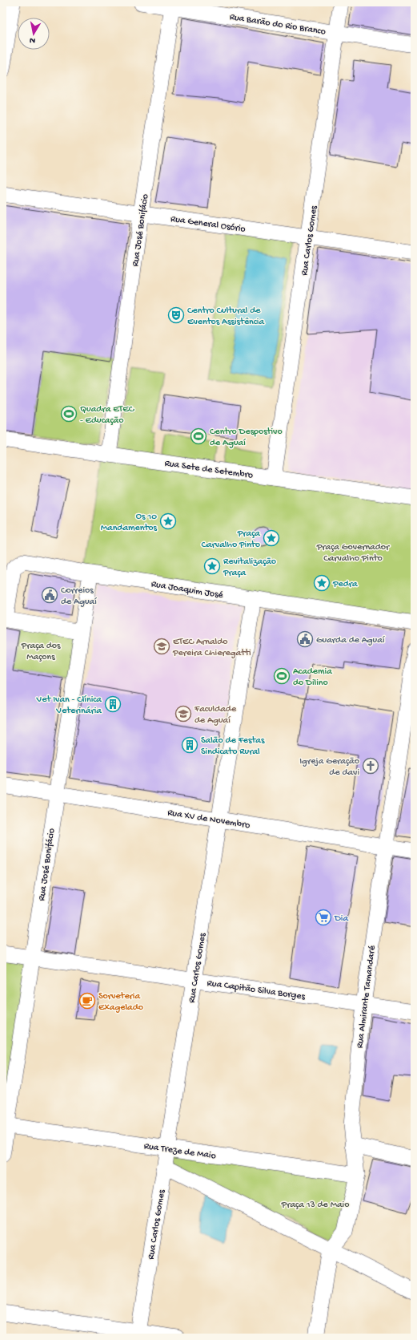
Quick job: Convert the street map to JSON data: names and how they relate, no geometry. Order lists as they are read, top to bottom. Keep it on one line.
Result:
{"streets":{"street":["Rua Barão do Rio Branco","Rua General Osório","Rua José Bonifácio","Rua Carlos Gomes","Rua Sete de Setembro","Rua Joaquim José","Rua XV de Novembro","Rua Capitão Silva Borges","Rua Almirante Tamandaré","Rua Treze de Maio"]},"crossings":[["Rua Barão do Rio Branco","Rua José Bonifácio"],["Rua Barão do Rio Branco","Rua Carlos Gomes"],["Rua General Osório","Rua José Bonifácio"],["Rua General Osório","Rua Carlos Gomes"],["Rua José Bonifácio","Rua Sete de Setembro"],["Rua José Bonifácio","Rua Joaquim José"],["Rua José Bonifácio","Rua XV de Novembro"],["Rua José Bonifácio","Rua Capitão Silva Borges"],["Rua José Bonifácio","Rua Treze de Maio"],["Rua Carlos Gomes","Rua Sete de Setembro"],["Rua Carlos Gomes","Rua Joaquim José"],["Rua Carlos Gomes","Rua XV de Novembro"],["Rua Carlos Gomes","Rua Capitão Silva Borges"],["Rua Carlos Gomes","Rua Treze de Maio"],["Rua XV de Novembro","Rua Almirante Tamandaré"],["Rua Capitão Silva Borges","Rua Almirante Tamandaré"],["Rua Almirante Tamandaré","Rua Treze de Maio"]],"parks":["Praça Governador Carvalho Pinto","Praça dos Maçons","Praça 13 de Maio"],"places":{"theatre":["Centro Cultural de Eventos Assistência"],"sports":["Quadra ETEC - Educação","Centro Despostivo de Aguaí","Academia do Dilino"],"place":["Os 10 Mandamentos","Praça Carvalho Pinto","Revitalização Praça","Pedra"],"public building":["Correios de Aguaí","Guarda de Aguaí"],"school or university":["ETEC Arnaldo Pereira Chieregatti","Faculdade de Aguaí"],"building":["Vet Ivan - Clínica Veterinária","Salão de Festas Sindicato Rural"],"church":["Igreja Geração de davi"],"supermarket":["Dia"],"cafe":["Sorveteria Exagelado"]},"north":"bottom"}
